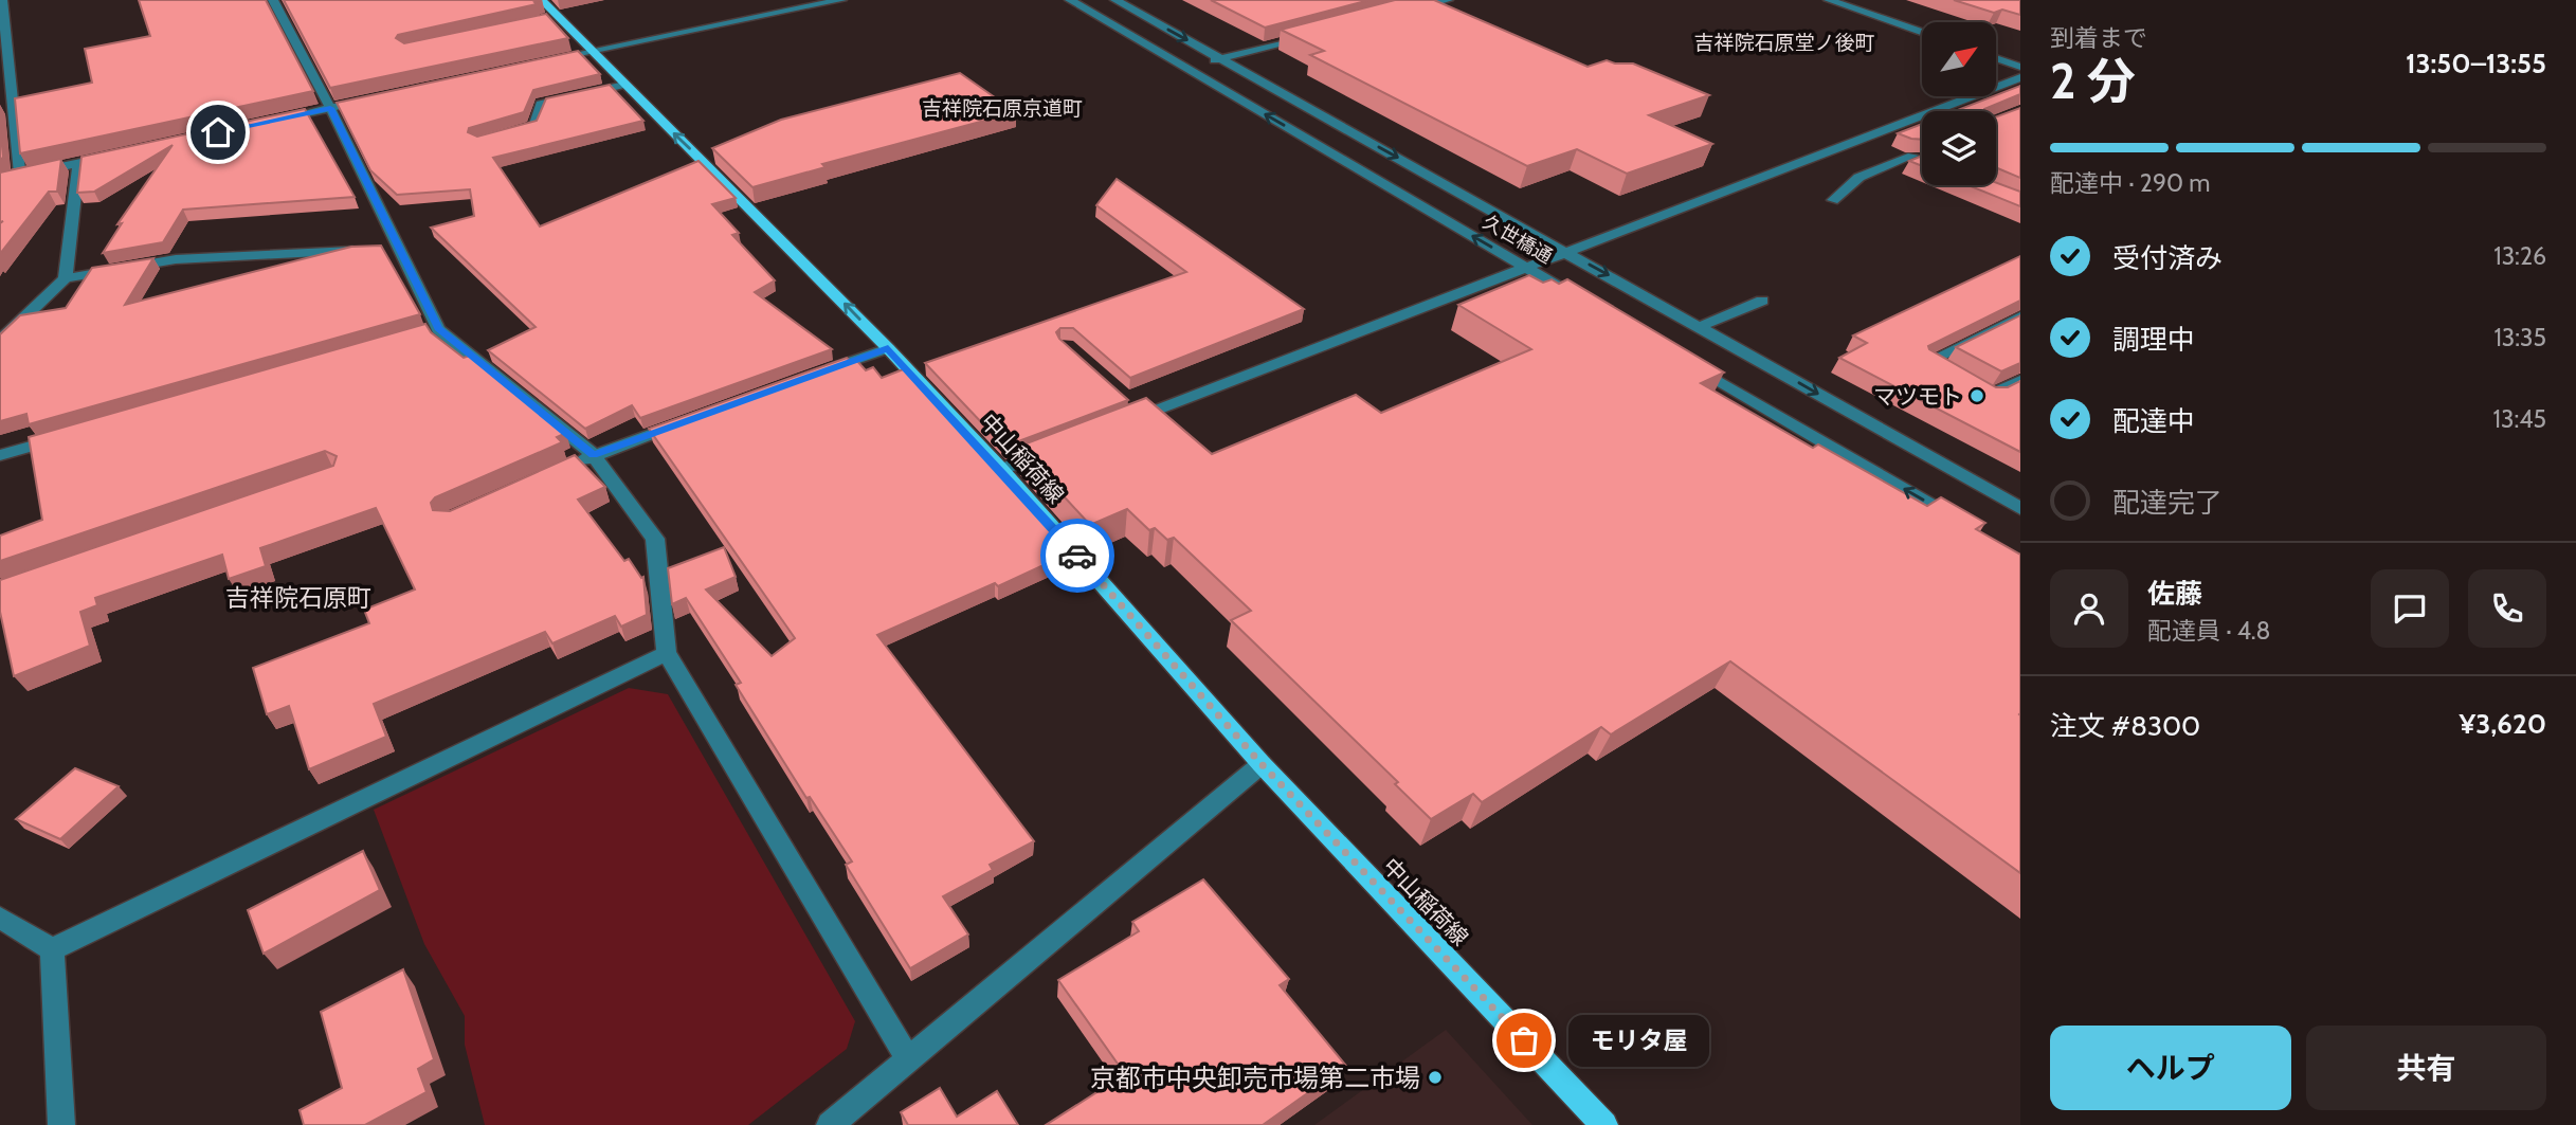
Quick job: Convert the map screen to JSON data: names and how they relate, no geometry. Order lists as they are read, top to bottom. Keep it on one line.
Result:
{"streets":{"main road":["中山稲荷線"],"street":["久世橋通"]},"districts":["吉祥院石原堂ノ後町","吉祥院石原京道町","吉祥院石原町"],"places":["マツモト","モリタ屋","京都市中央卸売市場第二市場"],"north":"top right","page":{"heading":["2 分","到着まで","13:50–13:55"],"panel":["佐藤","配達員 · 4.8","注文 #8300","¥3,620"],"bar":"配達中 · 290 m","list":[["受付済み","13:26"],["調理中","13:35"],["配達中","13:45"],"配達完了"],"buttons":["ヘルプ","共有"],"bubble":"モリタ屋"}}
